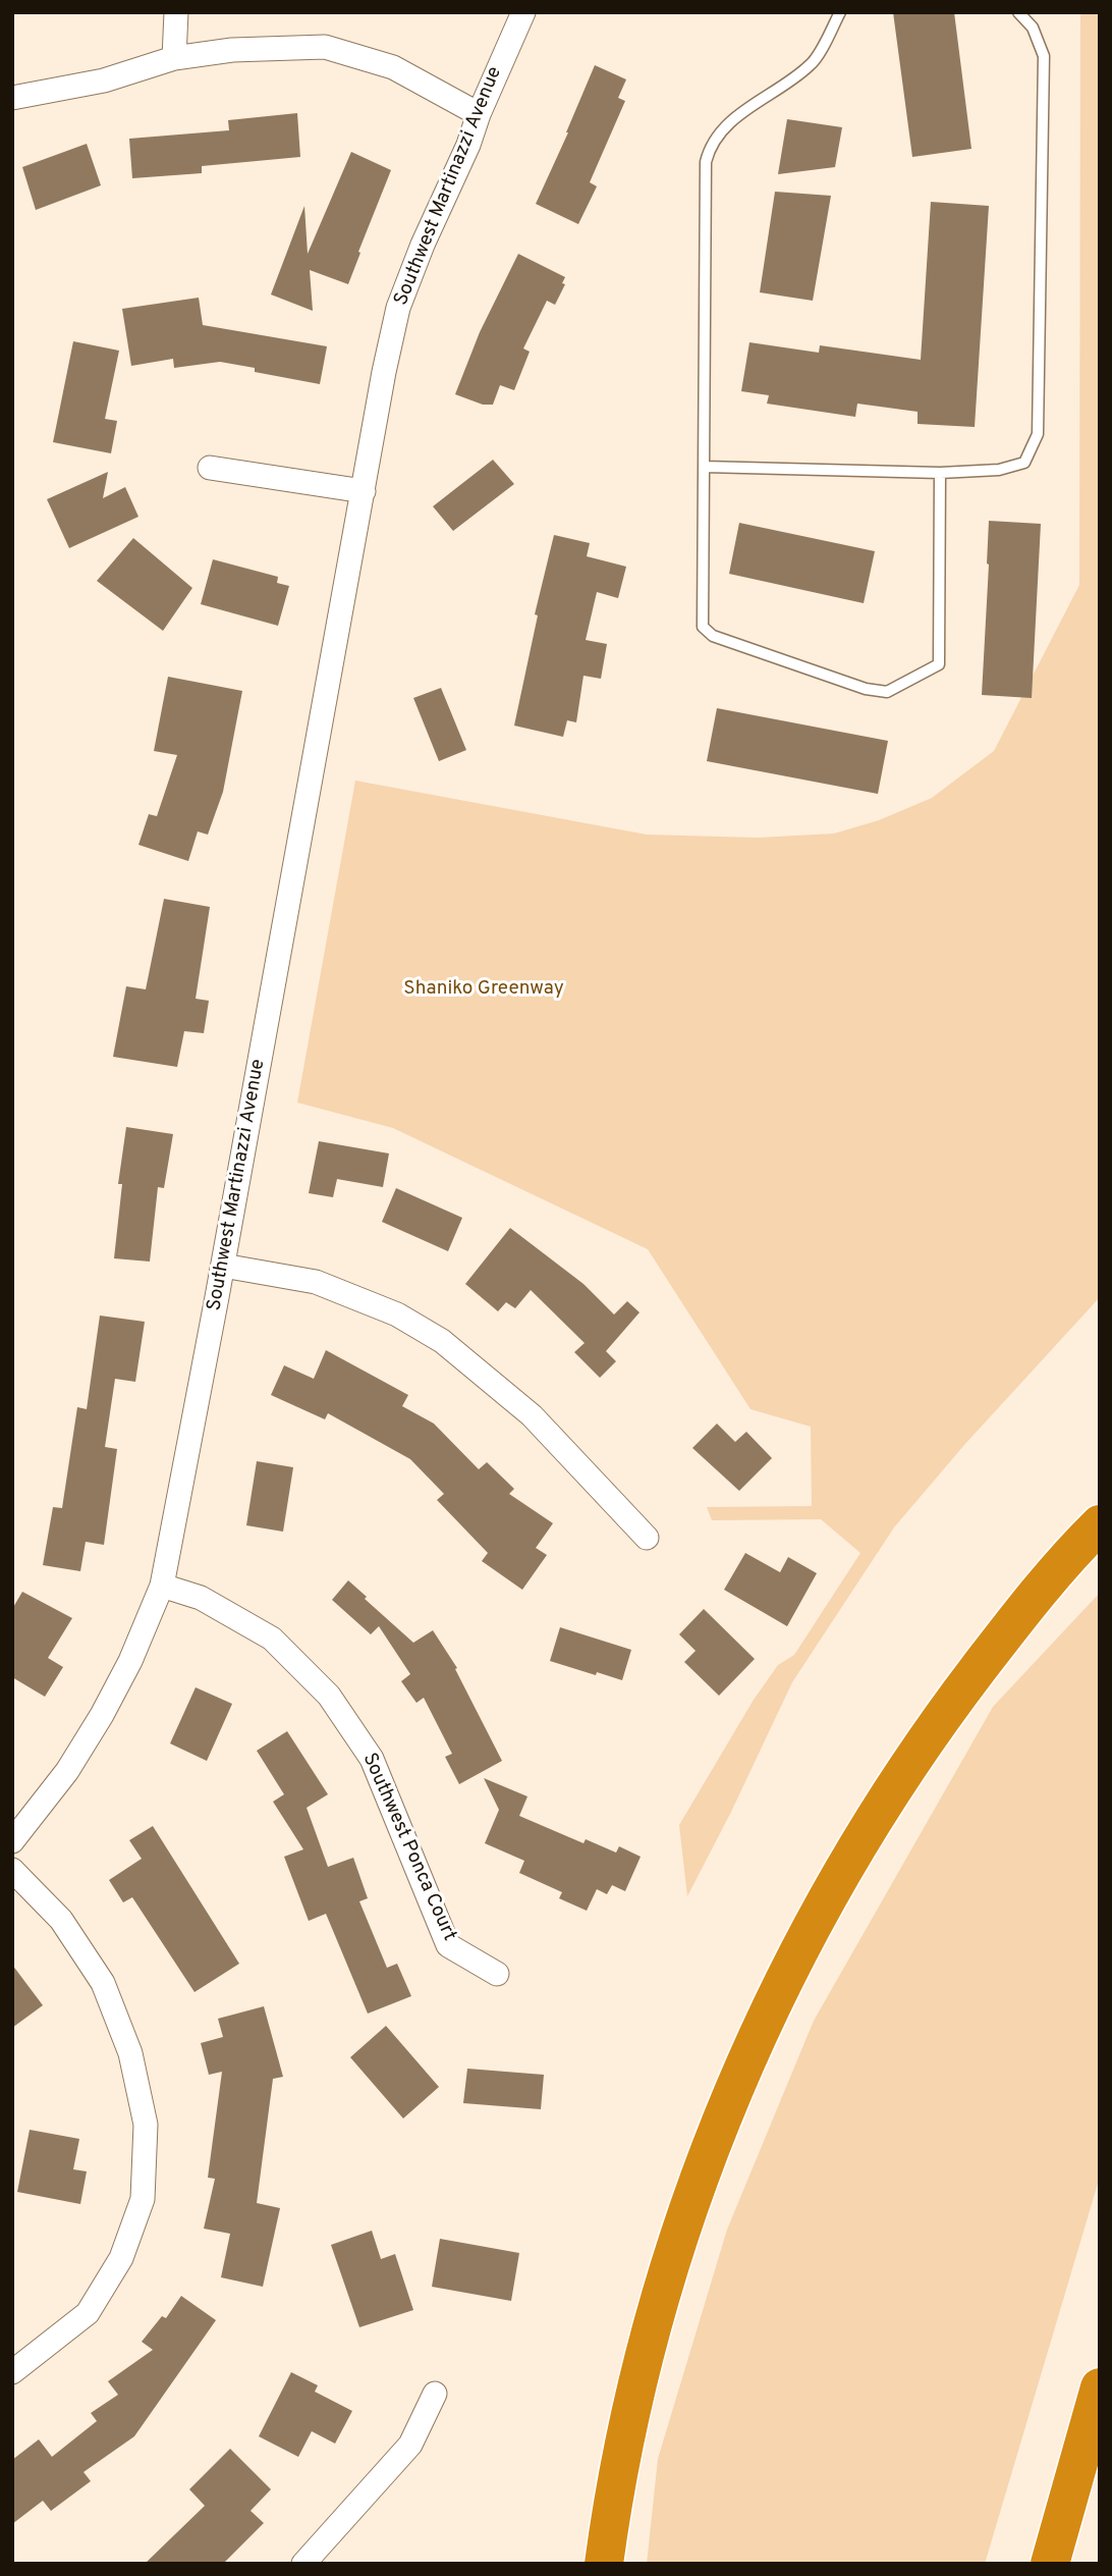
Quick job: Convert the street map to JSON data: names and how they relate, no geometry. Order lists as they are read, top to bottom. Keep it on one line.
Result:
{"streets":{"street":["Southwest Martinazzi Avenue","Southwest Ponca Court"]},"crossings":[["Southwest Martinazzi Avenue","Southwest Ponca Court"]],"parks":["Shaniko Greenway"]}
